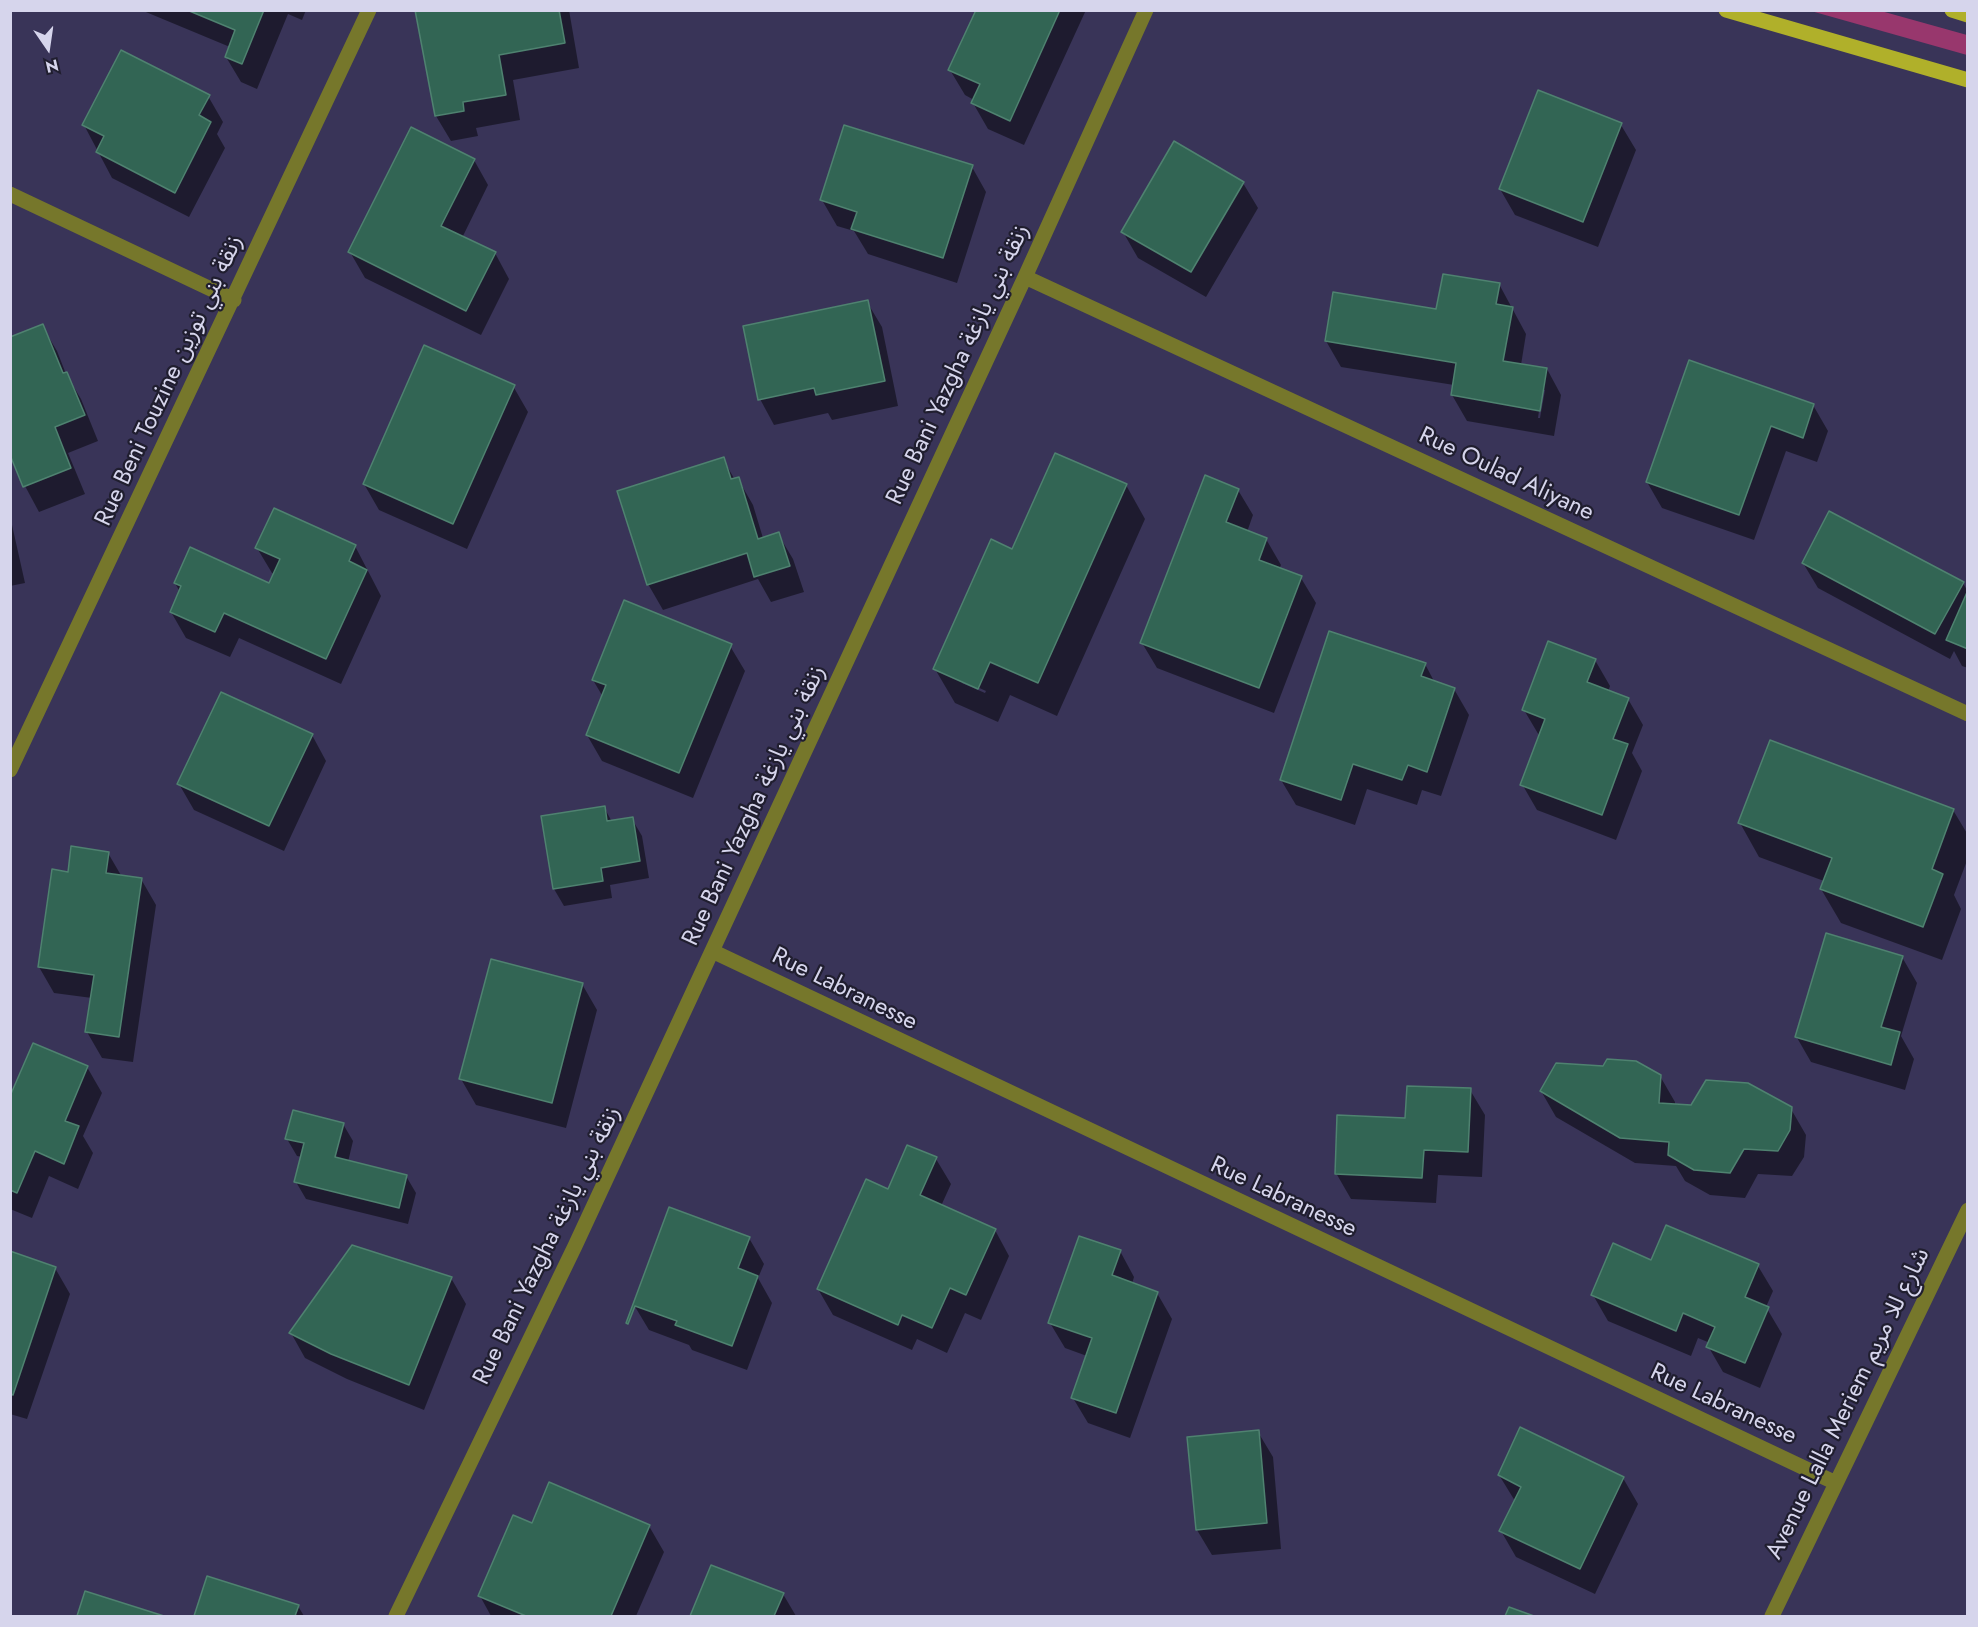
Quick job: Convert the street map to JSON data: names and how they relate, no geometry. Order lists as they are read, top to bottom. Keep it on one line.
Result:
{"streets":{"street":["Rue Bani Yazgha زنقة بني يازغة","Rue Beni Touzine زنقة بني توزين","Rue Oulad Aliyane","Rue Labranesse","Avenue Lalla Meriem شارع للا مريم"]},"crossings":[["Rue Bani Yazgha زنقة بني يازغة","Rue Oulad Aliyane"],["Rue Bani Yazgha زنقة بني يازغة","Rue Labranesse"],["Rue Labranesse","Avenue Lalla Meriem شارع للا مريم"]],"north":"bottom"}
